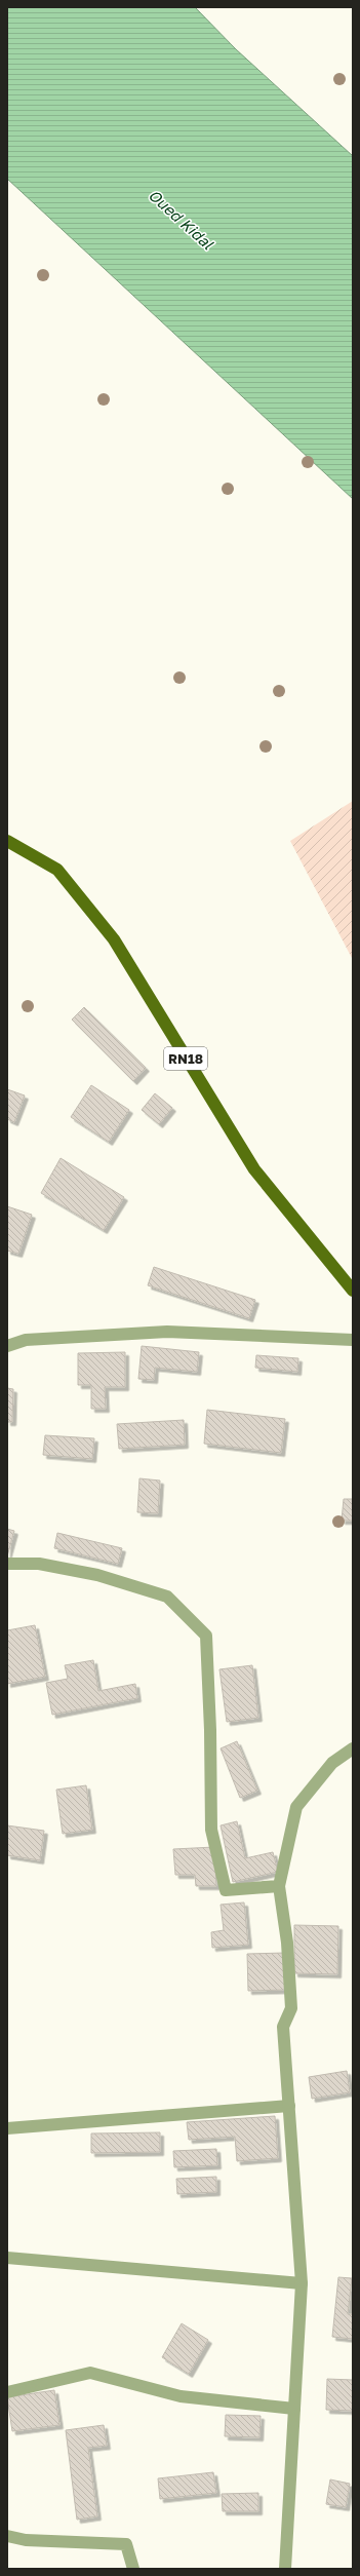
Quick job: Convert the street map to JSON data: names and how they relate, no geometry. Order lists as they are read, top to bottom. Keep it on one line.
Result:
{"streets":{"main road":["RN18"]},"water":["Oued Kidal"]}
